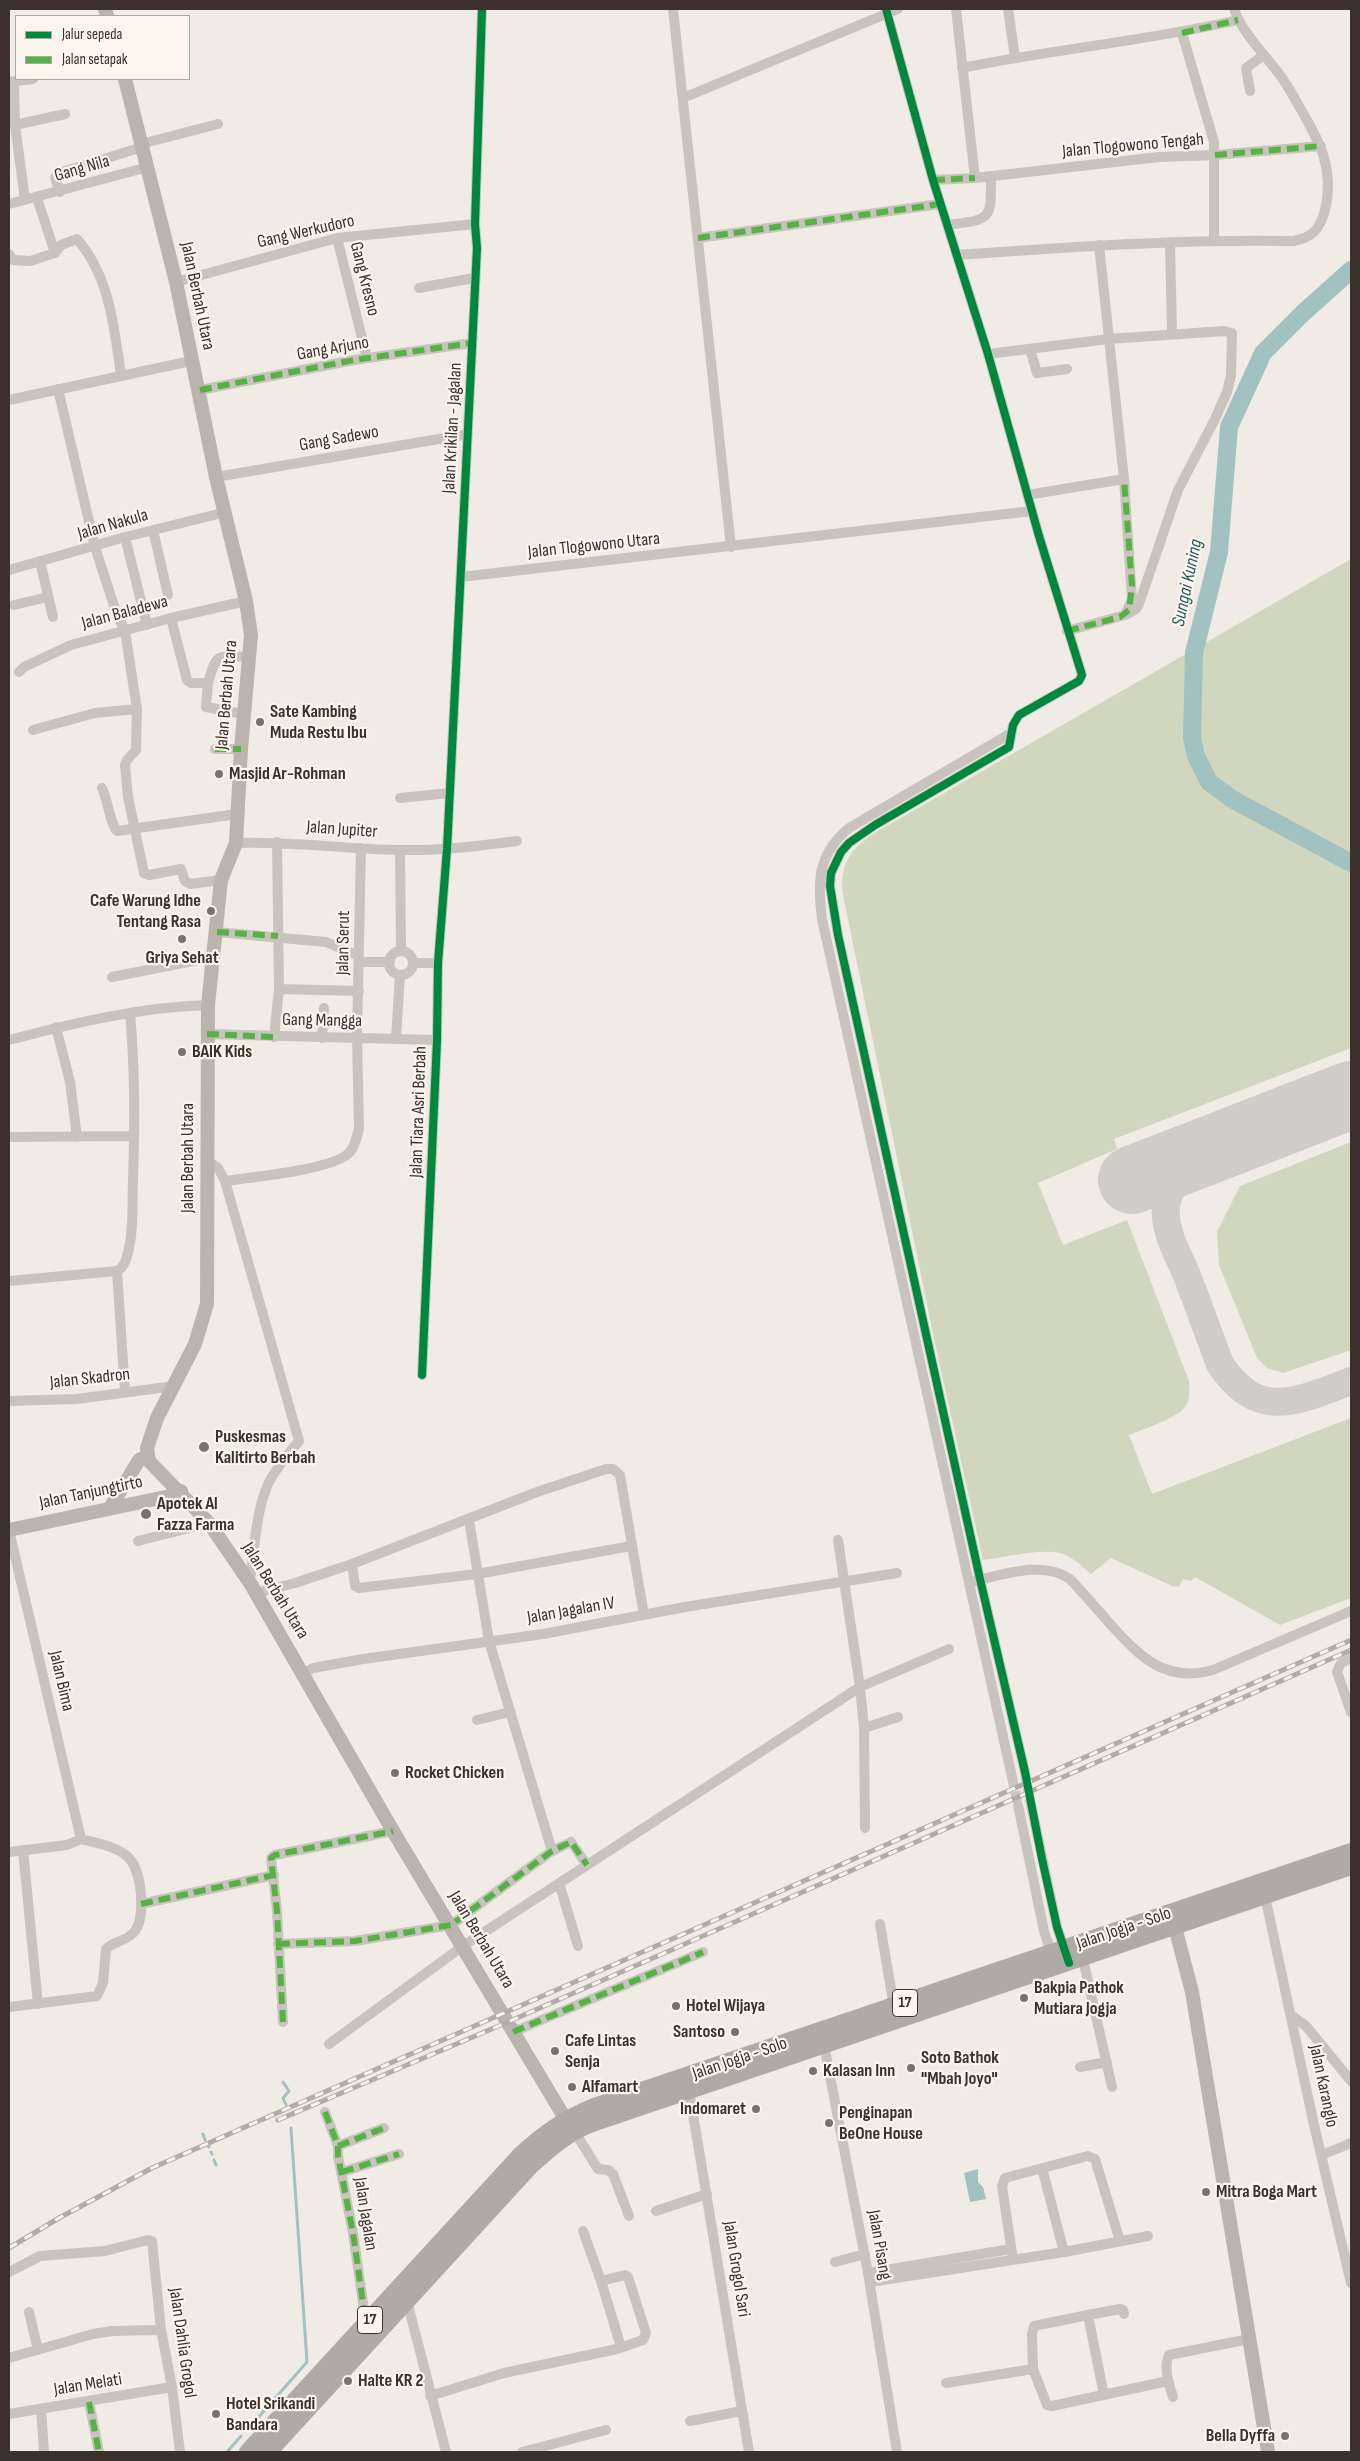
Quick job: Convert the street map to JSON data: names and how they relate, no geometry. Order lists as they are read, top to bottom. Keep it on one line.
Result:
{"streets":{"highway":["Jalan Jogja - Solo","17"],"main road":["Jalan Berbah Utara","Jalan Tanjungtirto"],"street":["Jalan Tlogowono Tengah","Gang Nila","Gang Werkudoro","Gang Kresno","Gang Arjuno","Jalan Krikilan - Jagalan","Gang Sadewo","Jalan Nakula","Jalan Tlogowono Utara","Jalan Baladewa","Jalan Jupiter","Jalan Serut","Gang Mangga","Jalan Tiara Asri Berbah","Jalan Skadron","Jalan Jagalan IV","Jalan Bima","Jalan Karanglo","Jalan Jagalan","Jalan Pisang","Jalan Grogol Sari","Jalan Dahlia Grogol","Jalan Melati"]},"crossings":[["Gang Nila","Jalan Berbah Utara"],["Gang Werkudoro","Gang Kresno"],["Gang Werkudoro","Jalan Berbah Utara"],["Gang Werkudoro","Jalan Krikilan - Jagalan"],["Gang Kresno","Gang Arjuno"],["Jalan Berbah Utara","Gang Arjuno"],["Jalan Berbah Utara","Gang Sadewo"],["Jalan Berbah Utara","Jalan Nakula"],["Jalan Berbah Utara","Jalan Baladewa"],["Jalan Berbah Utara","Jalan Jupiter"],["Jalan Berbah Utara","Gang Mangga"],["Jalan Berbah Utara","Jalan Skadron"],["Jalan Berbah Utara","Jalan Tanjungtirto"],["Jalan Berbah Utara","Jalan Jagalan IV"],["Jalan Berbah Utara","Jalan Jogja - Solo"],["Gang Arjuno","Jalan Krikilan - Jagalan"],["Jalan Krikilan - Jagalan","Gang Sadewo"],["Jalan Krikilan - Jagalan","Jalan Tlogowono Utara"],["Jalan Krikilan - Jagalan","Jalan Jupiter"],["Jalan Krikilan - Jagalan","Jalan Tiara Asri Berbah"],["Jalan Jupiter","Jalan Serut"],["Jalan Jupiter","Jalan Tiara Asri Berbah"],["Jalan Serut","Gang Mangga"],["Gang Mangga","Jalan Tiara Asri Berbah"],["Jalan Tanjungtirto","Jalan Bima"],["Jalan Jogja - Solo","Jalan Karanglo"],["Jalan Jogja - Solo","Jalan Jagalan"],["Jalan Jogja - Solo","Jalan Pisang"],["Jalan Jogja - Solo","Jalan Grogol Sari"],["Jalan Dahlia Grogol","Jalan Melati"]],"water":["Sungai Kuning"],"places":["Sate Kambing Muda Restu Ibu","Masjid Ar-Rohman","Cafe Warung Idhe Tentang Rasa","Griya Sehat","BAIK Kids","Puskesmas Kalitirto Berbah","Apotek Al Fazza Farma","Rocket Chicken","Bakpia Pathok Mutiara Jogja","Hotel Wijaya","Santoso","Cafe Lintas Senja","Soto Bathok \"Mbah Joyo\"","Kalasan Inn","Alfamart","Indomaret","Penginapan BeOne House","Mitra Boga Mart","Halte KR 2","Hotel Srikandi Bandara","Bella Dyffa"],"legend":["Jalur sepeda","Jalan setapak"]}
